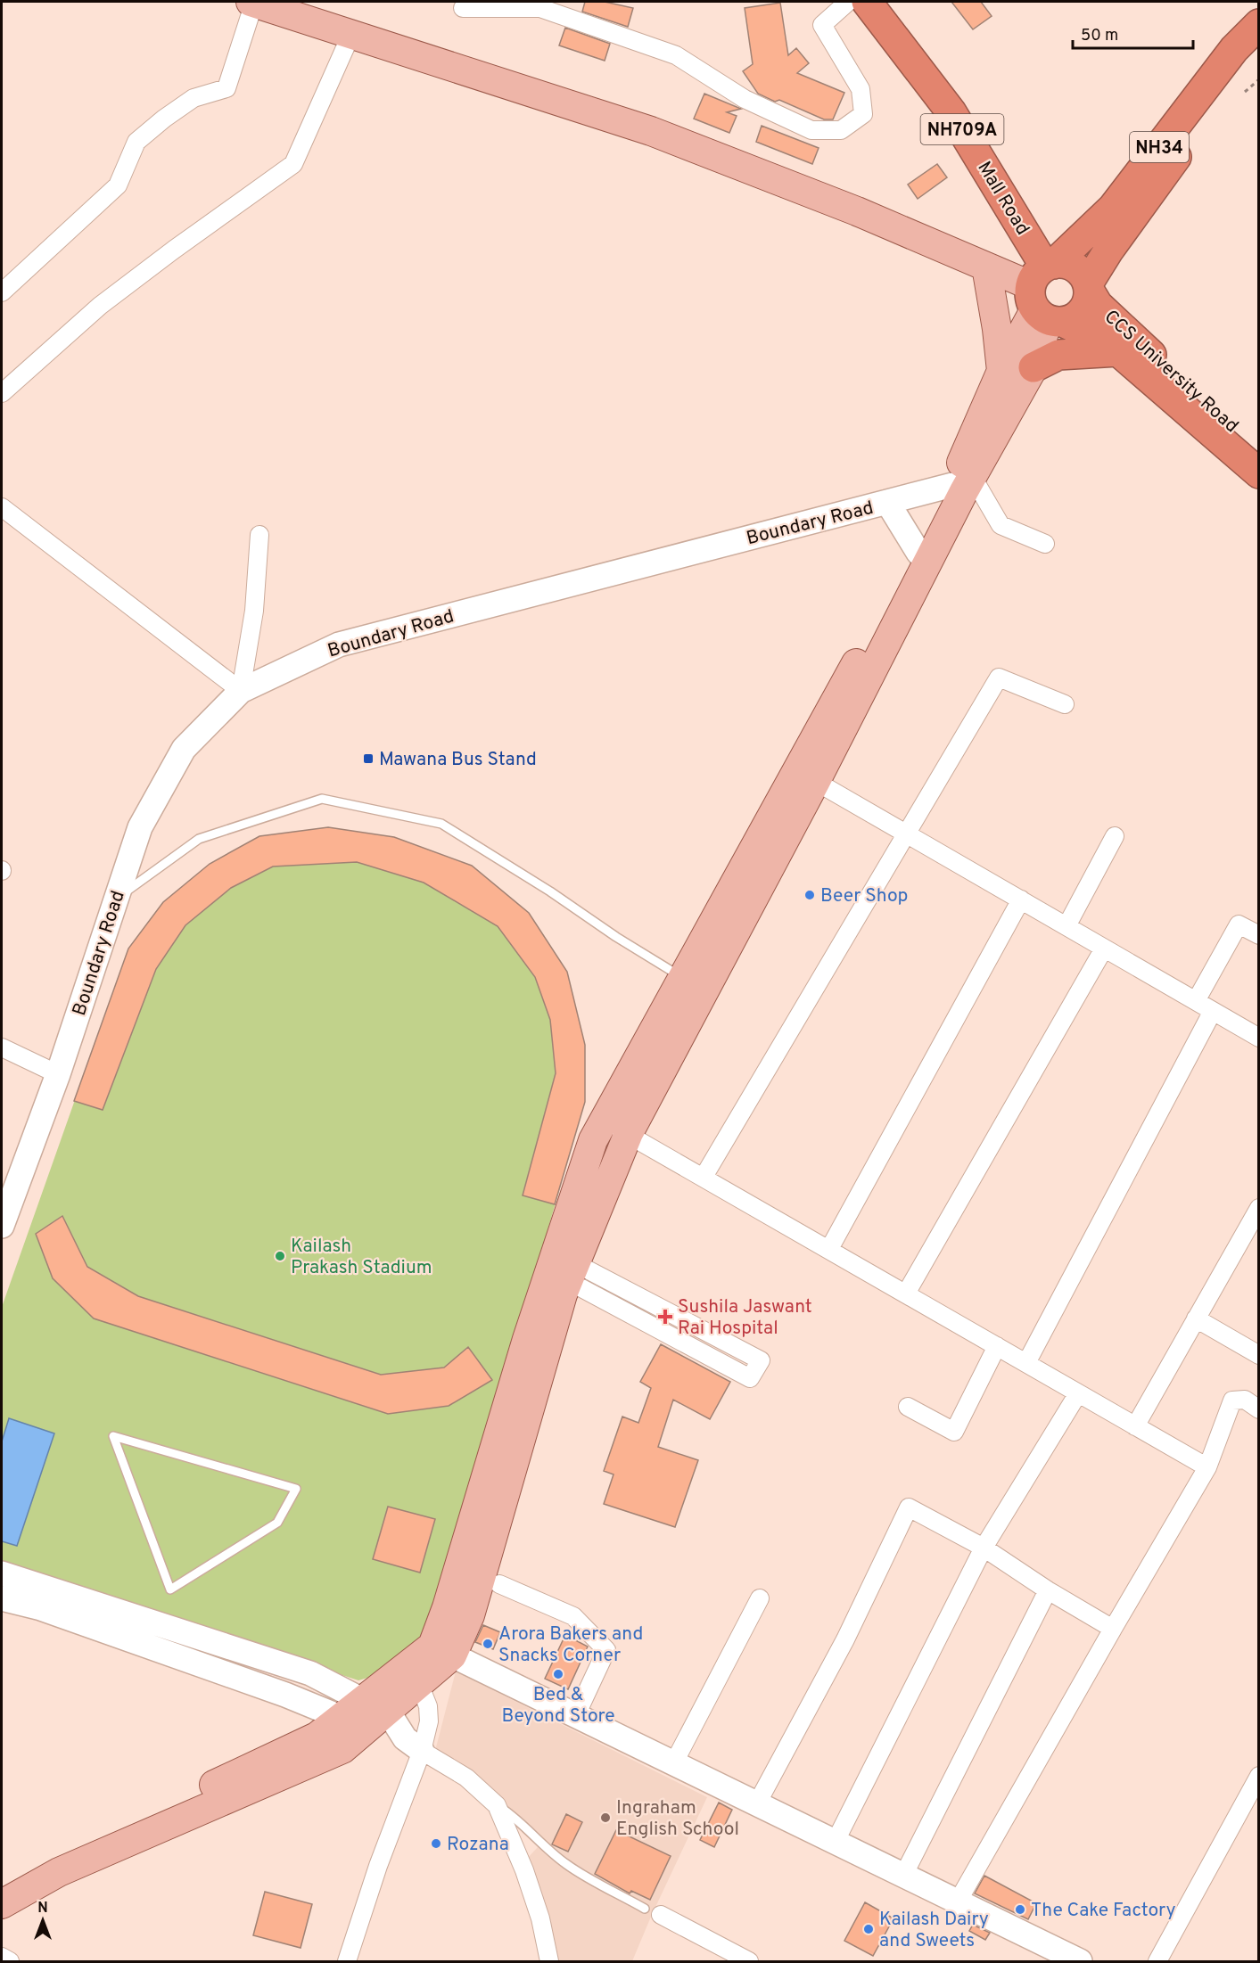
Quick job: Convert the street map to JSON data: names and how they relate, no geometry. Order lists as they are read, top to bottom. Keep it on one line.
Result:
{"streets":{"highway":["NH709A","NH34","Mall Road","CCS University Road"],"street":["Boundary Road"]},"crossings":[["NH34","Mall Road"],["NH34","CCS University Road"],["Mall Road","CCS University Road"]],"places":{"transit":["Mawana Bus Stand"],"other":["Beer Shop","Kailash Prakash Stadium","Arora Bakers and Snacks Corner","Bed & Beyond Store","Ingraham English School","Rozana","The Cake Factory","Kailash Dairy and Sweets"],"health":["Sushila Jaswant Rai Hospital"]},"scale_bar":"50 m","north":"top"}
